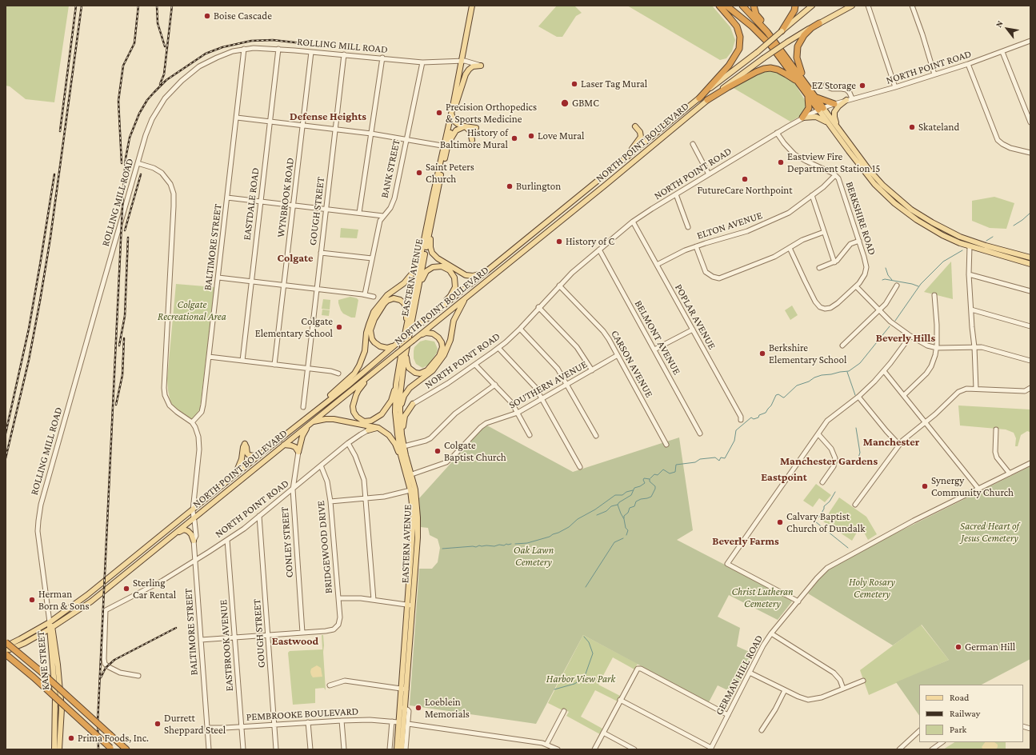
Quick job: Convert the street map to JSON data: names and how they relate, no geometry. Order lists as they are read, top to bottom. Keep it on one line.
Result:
{"streets":{"main road":["NORTH POINT BOULEVARD","EASTERN AVENUE","KANE STREET"],"street":["ROLLING MILL ROAD","NORTH POINT ROAD","BANK STREET","WYNBROOK ROAD","EASTDALE ROAD","GOUGH STREET","BERKSHIRE ROAD","ELTON AVENUE","BALTIMORE STREET","POPLAR AVENUE","BELMONT AVENUE","CARSON AVENUE","SOUTHERN AVENUE","CONLEY STREET","BRIDGEWOOD DRIVE","EASTBROOK AVENUE","GERMAN HILL ROAD","PEMBROOKE BOULEVARD"]},"crossings":[["ROLLING MILL ROAD","NORTH POINT BOULEVARD"],["ROLLING MILL ROAD","BANK STREET"],["ROLLING MILL ROAD","WYNBROOK ROAD"],["ROLLING MILL ROAD","EASTDALE ROAD"],["ROLLING MILL ROAD","GOUGH STREET"],["ROLLING MILL ROAD","BALTIMORE STREET"],["ROLLING MILL ROAD","EASTERN AVENUE"],["ROLLING MILL ROAD","KANE STREET"],["NORTH POINT ROAD","GOUGH STREET"],["NORTH POINT ROAD","BERKSHIRE ROAD"],["NORTH POINT ROAD","BALTIMORE STREET"],["NORTH POINT ROAD","POPLAR AVENUE"],["NORTH POINT ROAD","BELMONT AVENUE"],["NORTH POINT ROAD","CARSON AVENUE"],["NORTH POINT ROAD","CONLEY STREET"],["NORTH POINT ROAD","BRIDGEWOOD DRIVE"],["NORTH POINT ROAD","EASTBROOK AVENUE"],["NORTH POINT BOULEVARD","BALTIMORE STREET"],["NORTH POINT BOULEVARD","KANE STREET"],["GOUGH STREET","PEMBROOKE BOULEVARD"],["BERKSHIRE ROAD","ELTON AVENUE"],["ELTON AVENUE","POPLAR AVENUE"],["BALTIMORE STREET","PEMBROOKE BOULEVARD"],["EASTERN AVENUE","SOUTHERN AVENUE"],["EASTERN AVENUE","PEMBROOKE BOULEVARD"],["CARSON AVENUE","SOUTHERN AVENUE"],["CONLEY STREET","BRIDGEWOOD DRIVE"],["EASTBROOK AVENUE","PEMBROOKE BOULEVARD"]],"districts":["Defense Heights","Colgate","Beverly Hills","Manchester","Manchester Gardens","Eastpoint","Beverly Farms","Eastwood"],"parks":["Colgate Recreational Area","Sacred Heart of Jesus Cemetery","Oak Lawn Cemetery","Holy Rosary Cemetery","Christ Lutheran Cemetery","Harbor View Park"],"places":["Boise Cascade","Laser Tag Mural","EZ Storage","GBMC","Precision Orthopedics & Sports Medicine","Skateland","Love Mural","History of Baltimore Mural","Eastview Fire Department Station 15","Saint Peters Church","FutureCare Northpoint","Burlington","History of C","Colgate Elementary School","Berkshire Elementary School","Colgate Baptist Church","Synergy Community Church","Calvary Baptist Church of Dundalk","Sterling Car Rental","Herman Born & Sons","German Hill","Loeblein Memorials","Durrett Sheppard Steel","Prima Foods, Inc."],"legend":["Road","Railway","Park"],"north":"top left"}
